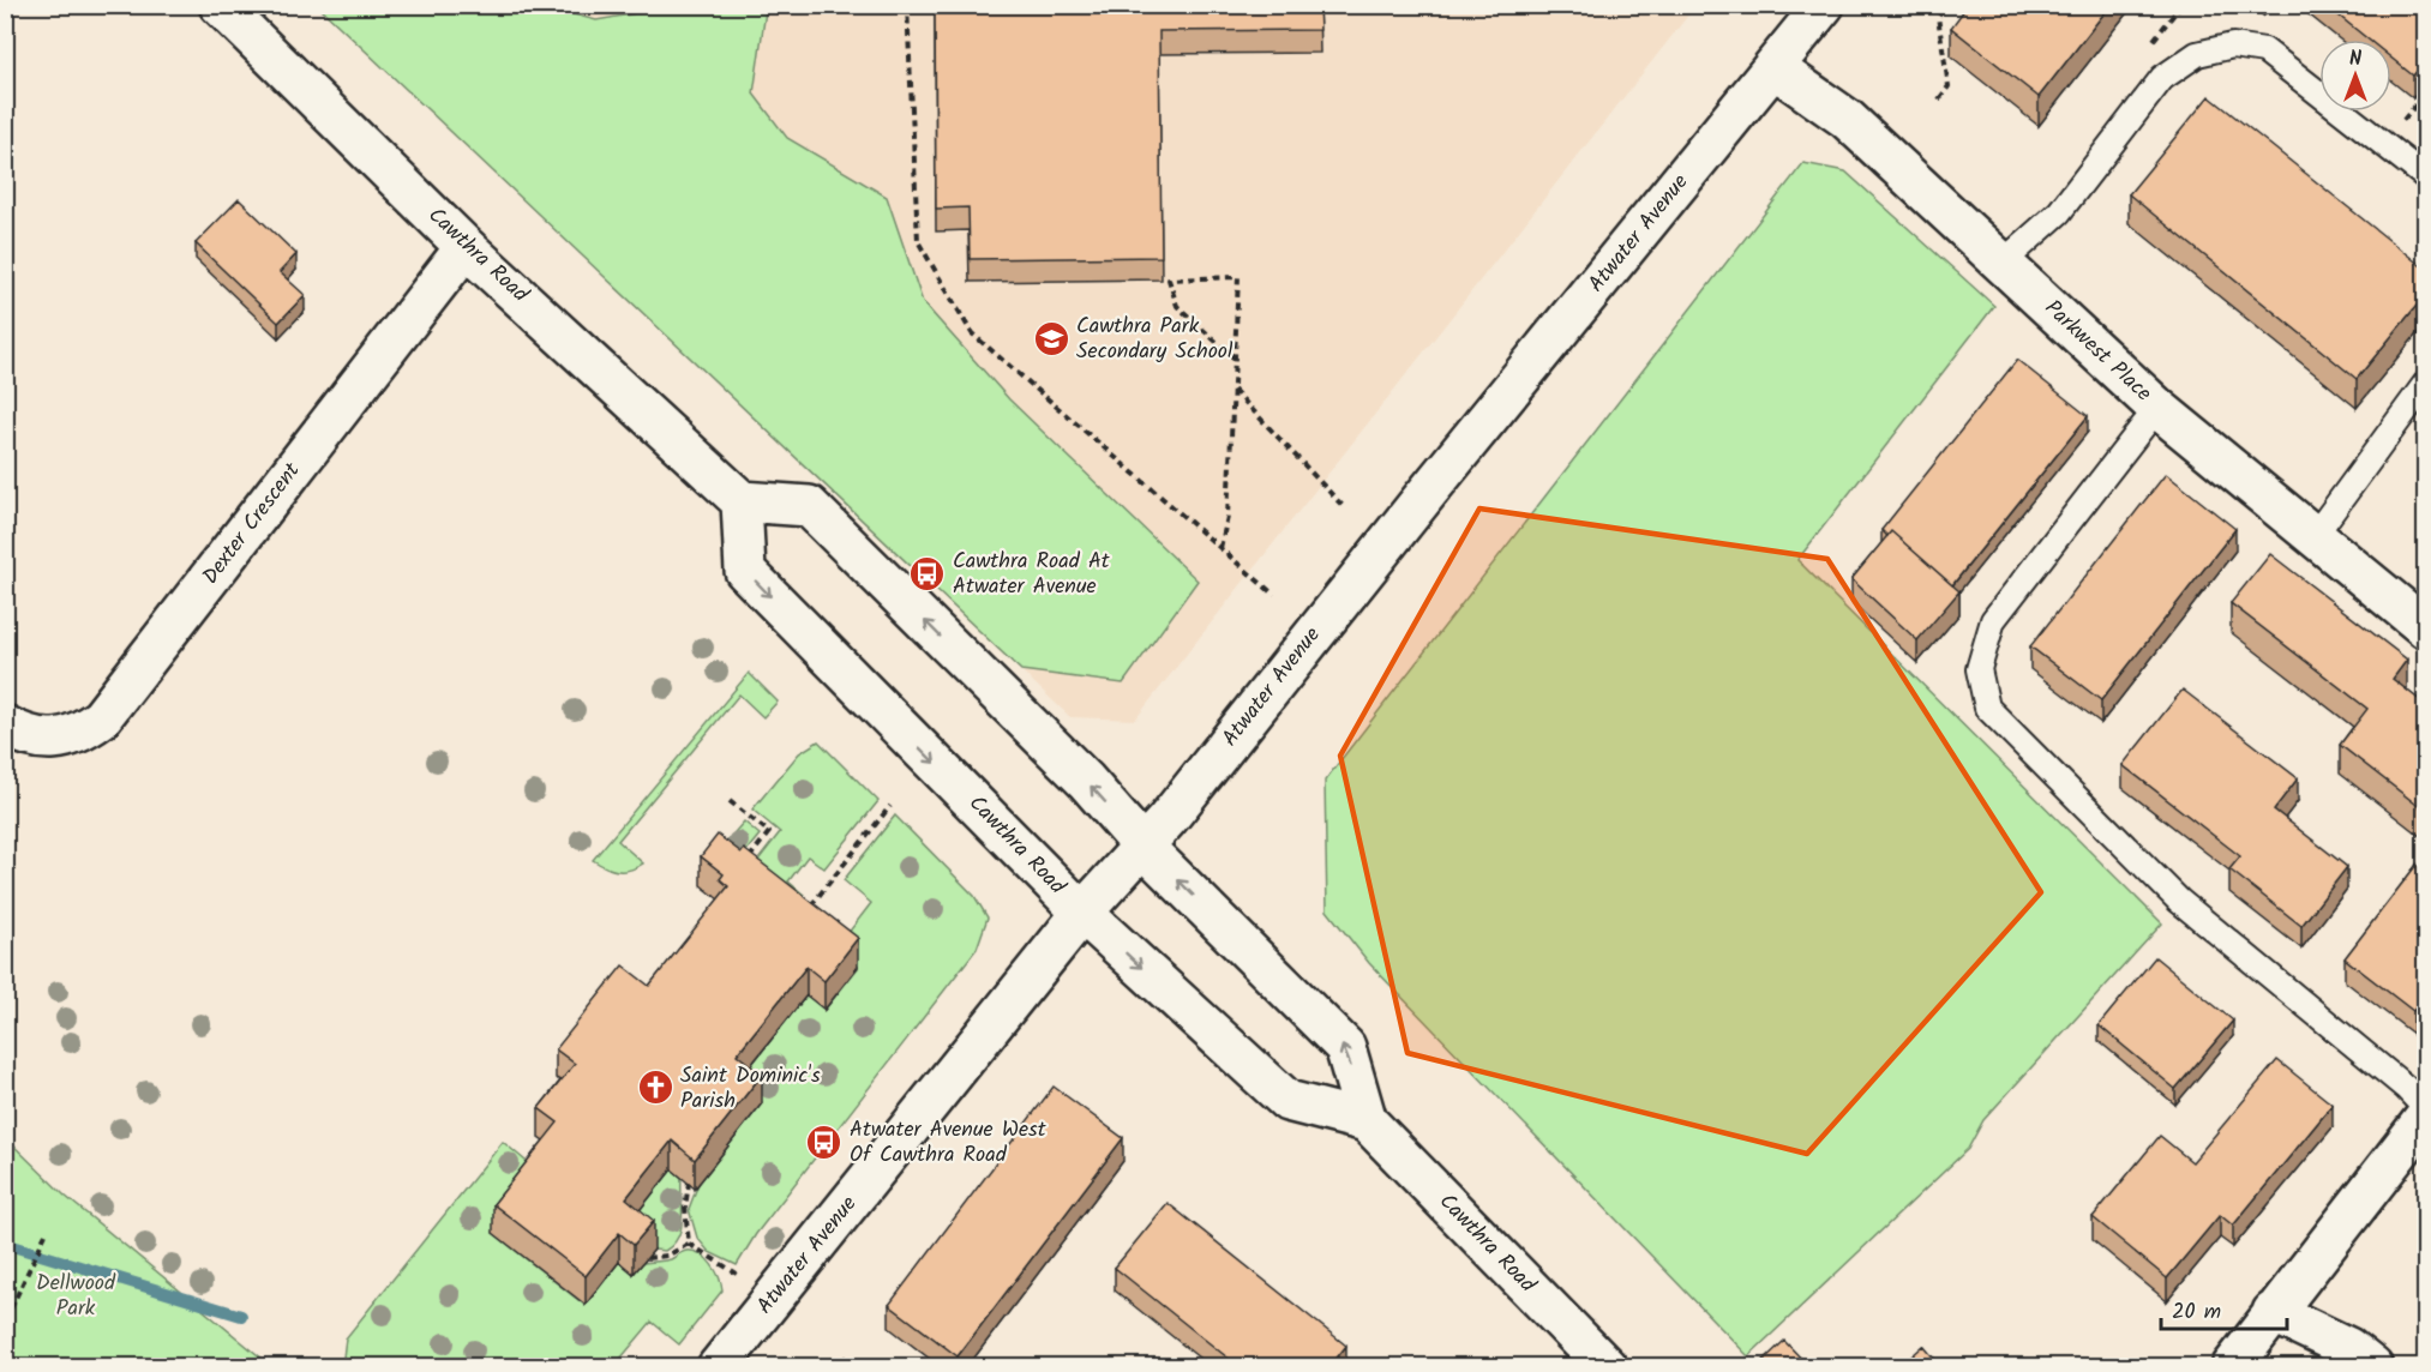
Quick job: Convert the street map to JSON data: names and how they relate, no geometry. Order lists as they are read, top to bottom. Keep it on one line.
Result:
{"streets":{"street":["Atwater Avenue","Cawthra Road","Parkwest Place","Dexter Crescent"]},"crossings":[["Atwater Avenue","Cawthra Road"],["Atwater Avenue","Parkwest Place"],["Cawthra Road","Dexter Crescent"]],"parks":["Dellwood Park"],"places":{"school or university":["Cawthra Park Secondary School"],"bus stop":["Cawthra Road At Atwater Avenue","Atwater Avenue West Of Cawthra Road"],"church":["Saint Dominic's Parish"]},"scale_bar":"20 m","north":"top"}
